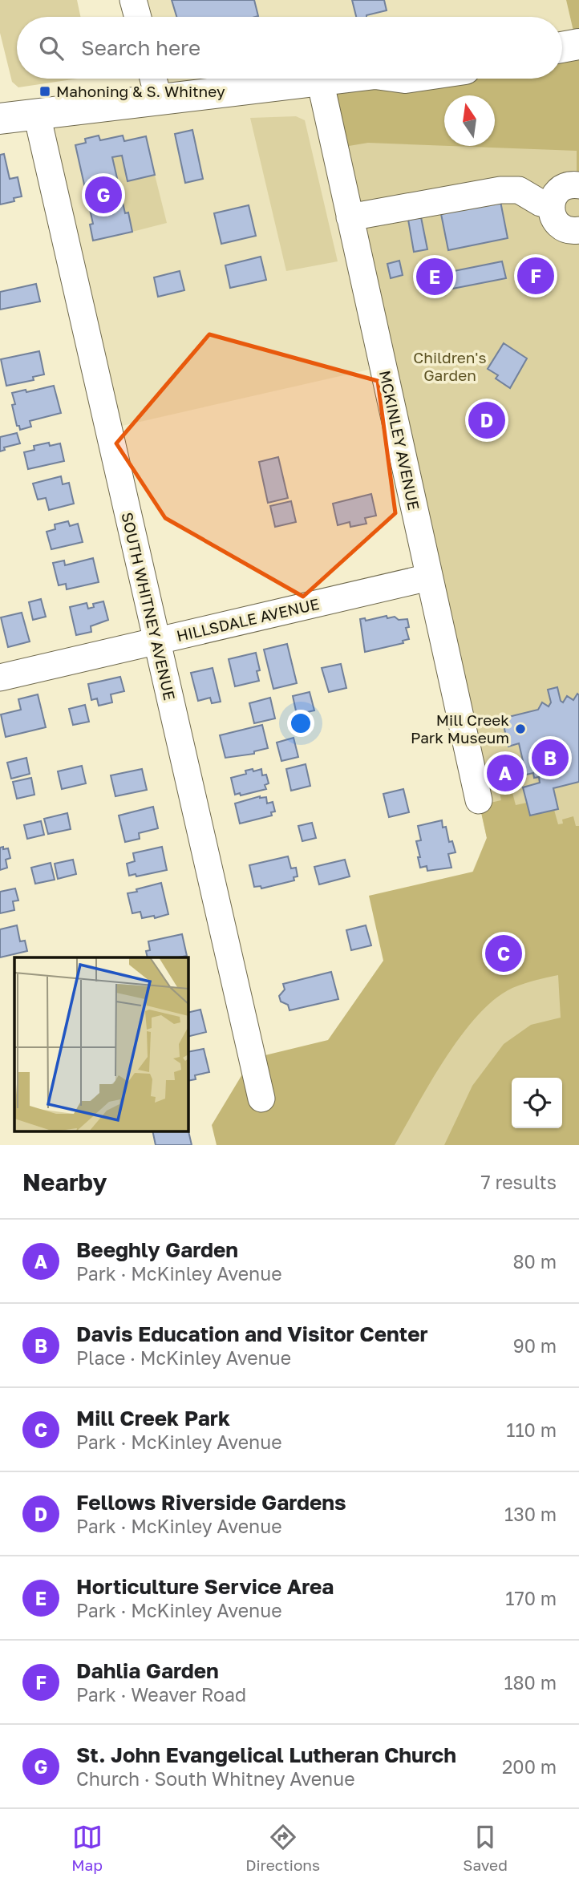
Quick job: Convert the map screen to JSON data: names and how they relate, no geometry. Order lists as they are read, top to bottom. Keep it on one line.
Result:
{"streets":{"street":["MCKINLEY AVENUE","SOUTH WHITNEY AVENUE","HILLSDALE AVENUE"]},"crossings":[["MCKINLEY AVENUE","HILLSDALE AVENUE"],["SOUTH WHITNEY AVENUE","HILLSDALE AVENUE"]],"parks":["Children's Garden"],"places":{"transit":["Mahoning & S. Whitney"],"other":["Mill Creek Park Museum"]},"north":"top","page":{"search":"Search here","pins":["G","F","E","D","B","A","C"],"heading":["Nearby","7 results"],"list":[{"mark":"A","name":"Beeghly Garden","note":"Park · McKinley Avenue","value":"80 m"},{"mark":"B","name":"Davis Education and Visitor Center","note":"Place · McKinley Avenue","value":"90 m"},{"mark":"C","name":"Mill Creek Park","note":"Park · McKinley Avenue","value":"110 m"},{"mark":"D","name":"Fellows Riverside Gardens","note":"Park · McKinley Avenue","value":"130 m"},{"mark":"E","name":"Horticulture Service Area","note":"Park · McKinley Avenue","value":"170 m"},{"mark":"F","name":"Dahlia Garden","note":"Park · Weaver Road","value":"180 m"},{"mark":"G","name":"St. John Evangelical Lutheran Church","note":"Church · South Whitney Avenue","value":"200 m"}],"nav":["Map","Directions","Saved"]}}
